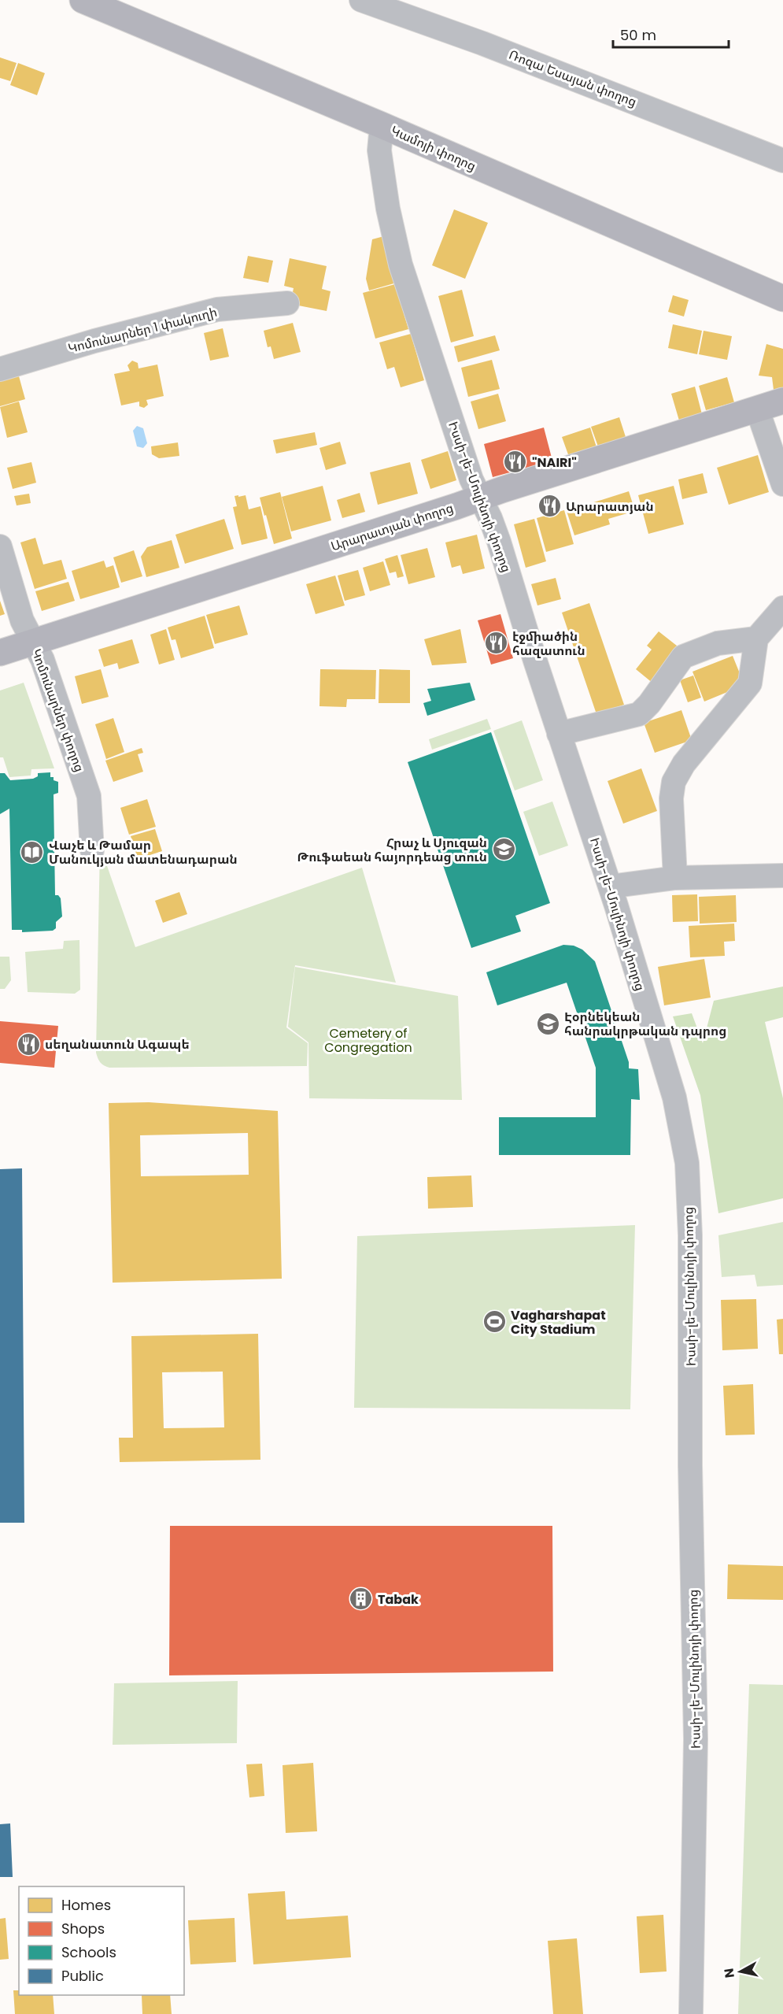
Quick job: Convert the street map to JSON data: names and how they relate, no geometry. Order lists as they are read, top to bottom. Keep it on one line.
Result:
{"streets":{"main road":["Կամոյի փողոց","Արարատյան փողոց"],"street":["Ռոզա Եսայան փողոց","Կոմունարներ 1 փակուղի","Իսսի-լե-Մուլինոյի փողոց","Կոմունարներ փողոց"]},"crossings":[["Կամոյի փողոց","Իսսի-լե-Մուլինոյի փողոց"],["Իսսի-լե-Մուլինոյի փողոց","Արարատյան փողոց"],["Արարատյան փողոց","Կոմունարներ փողոց"]],"parks":["Cemetery of Congregation"],"places":{"restaurant":["\"NAIRI\"","Արարատյան","էջմիածին հազատուն","սեղանատուն Ագապե"],"school or university":["Հրաչ և Սյուզան Թուֆաեան հայորդեաց տուն","Էօրնեկեան հանրակրթական դպրոց"],"library":["Վաչե և Թամար Մանուկյան մատենադարան"],"sports":["Vagharshapat City Stadium"],"building":["Tabak"]},"legend":["Homes","Shops","Schools","Public"],"scale_bar":"50 m","north":"left"}
